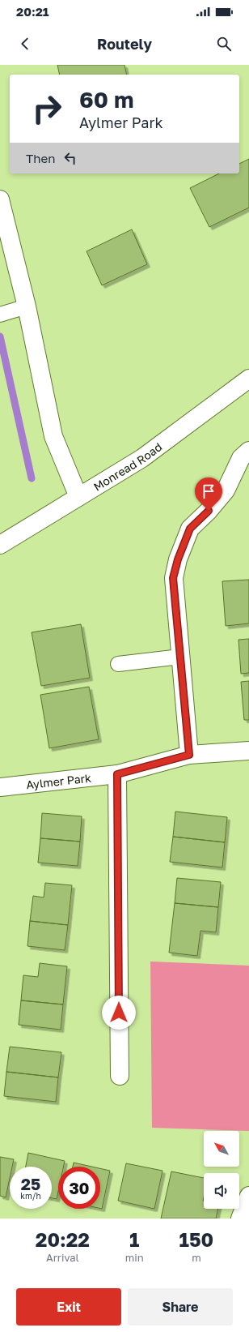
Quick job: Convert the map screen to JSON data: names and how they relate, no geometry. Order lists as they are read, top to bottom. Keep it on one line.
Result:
{"streets":{"street":["Monread Road","Aylmer Park"]},"north":"top left","page":{"status":"20:21","header":"Routely","turn":["60 m","Aylmer Park"],"then":"Then","speed":"25 km/h","limit":"30","eta":["20:22","Arrival","1","min","150","m"],"buttons":["Exit","Share"]}}
